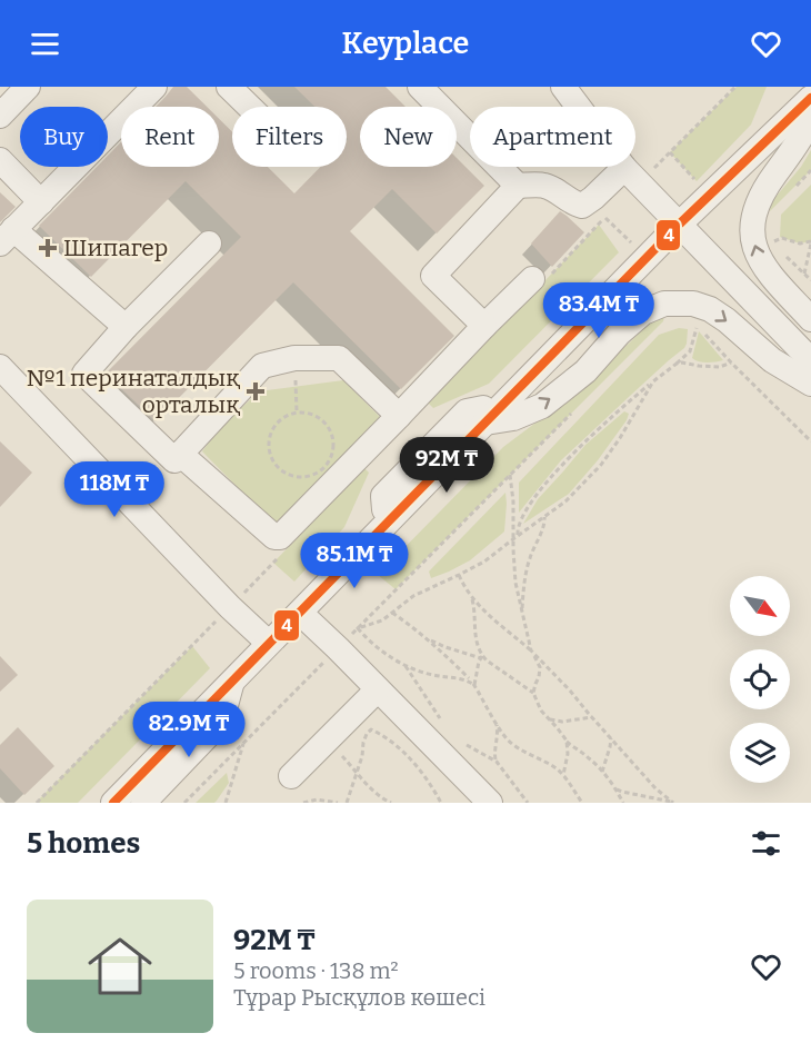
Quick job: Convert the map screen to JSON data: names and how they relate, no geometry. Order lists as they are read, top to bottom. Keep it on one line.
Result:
{"places":{"health":["Шипагер","№1 перинаталдық орталық"]},"lines":["transit line 4"],"north":"bottom right","page":{"header":"Keyplace","chip":["Buy","Rent","Filters","New","Apartment"],"price":["83.4M ₸","92M ₸","118M ₸","85.1M ₸","82.9M ₸"],"heading":"5 homes","list":[{"name":"92M ₸","note":"5 rooms · 138 m² · Тұрар Рысқұлов көшесі"}]}}
